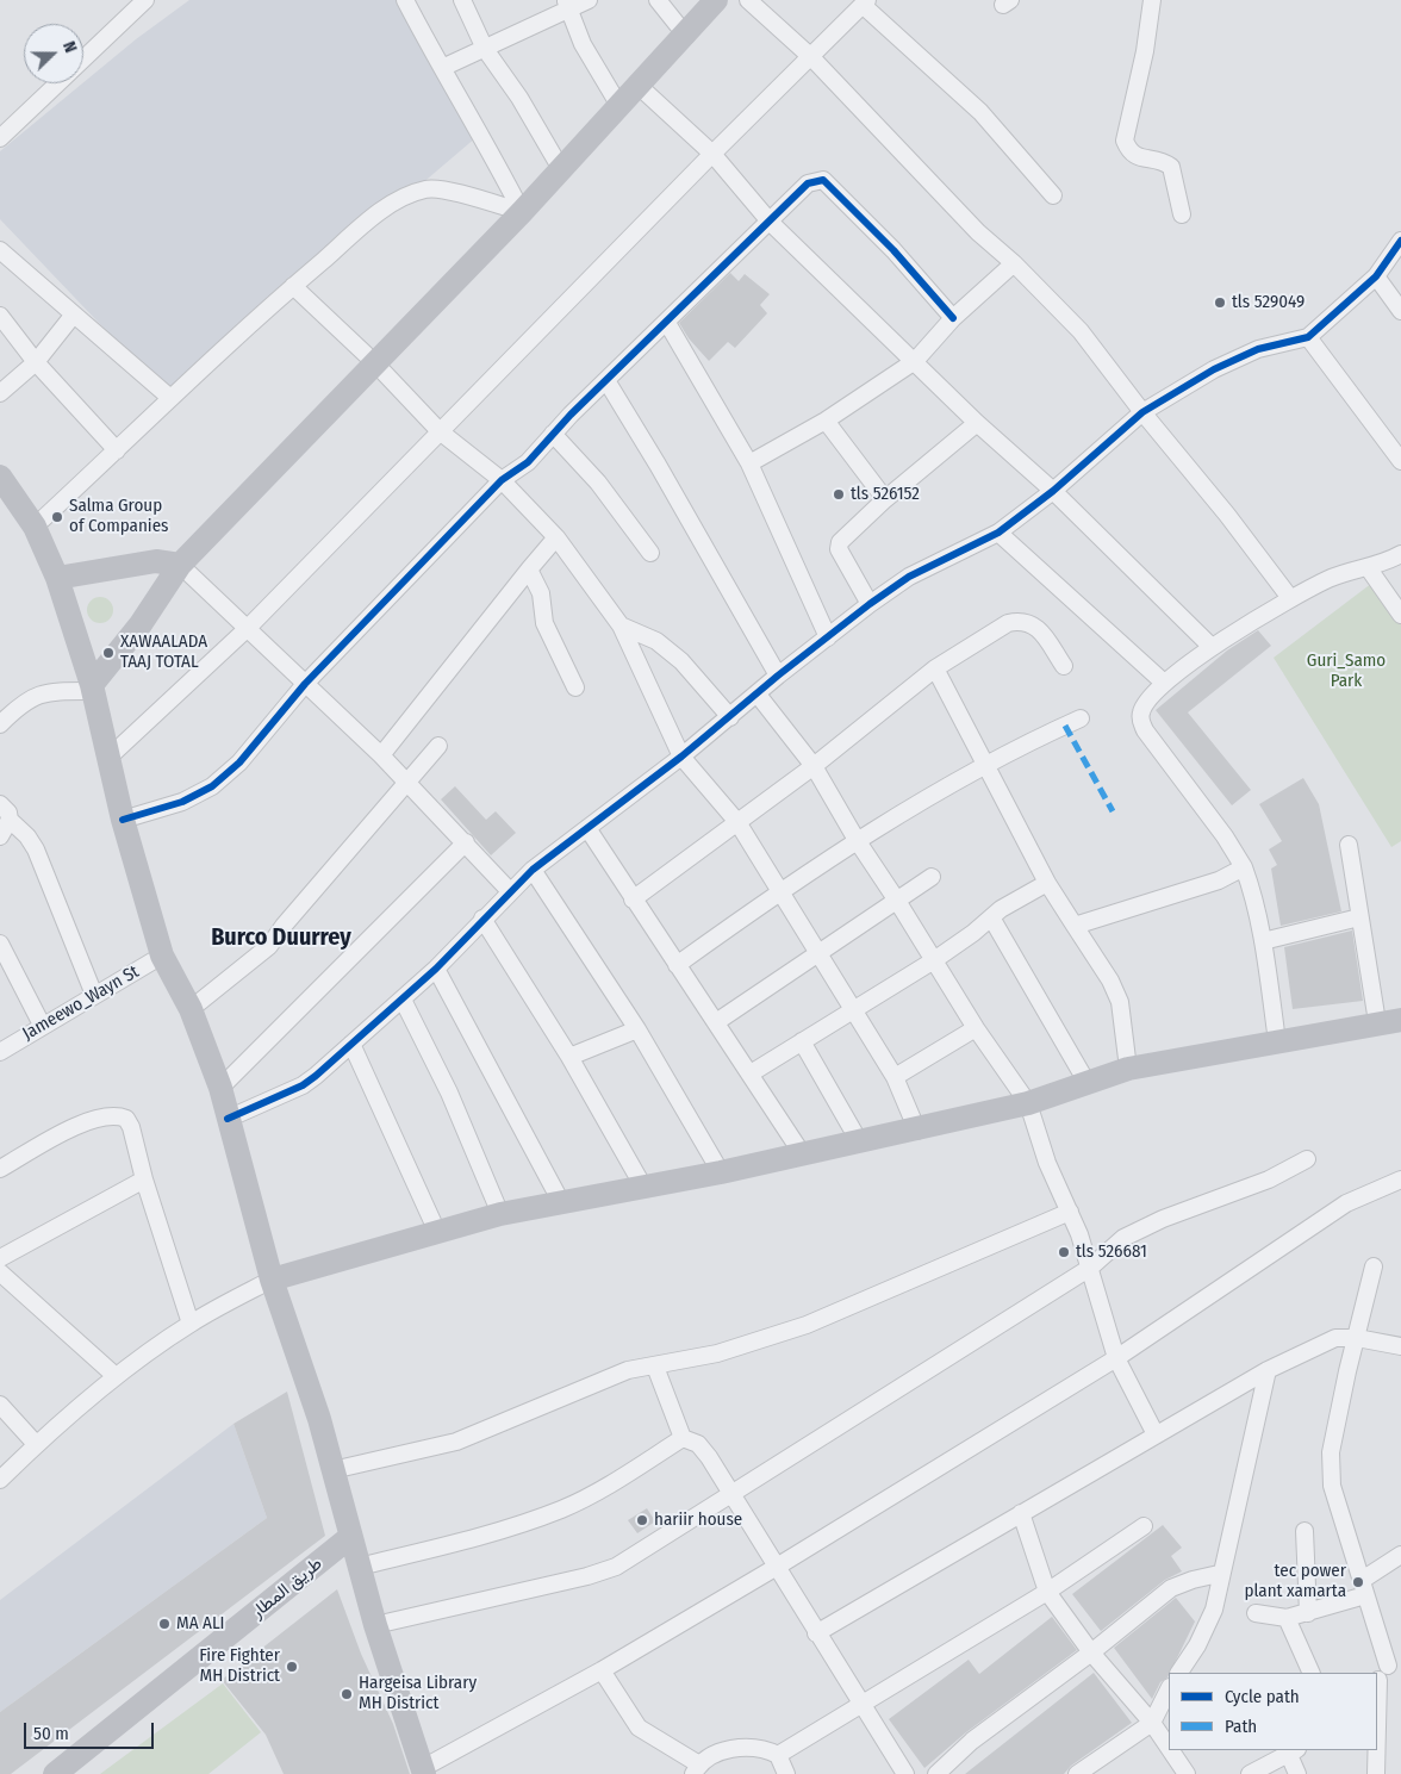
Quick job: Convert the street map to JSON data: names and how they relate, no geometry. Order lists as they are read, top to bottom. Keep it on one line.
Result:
{"streets":{"main road":["طريق المطار"],"street":["Jameewo_Wayn St"]},"districts":["Burco Duurrey"],"parks":["Guri_Samo Park"],"places":["tls 529049","tls 526152","Salma Group of Companies","XAWAALADA TAAJ TOTAL","tls 526681","hariir house","tec power plant xamarta","MA ALI","Fire Fighter MH District","Hargeisa Library MH District"],"legend":["Cycle path","Path"],"scale_bar":"50 m","north":"right"}
